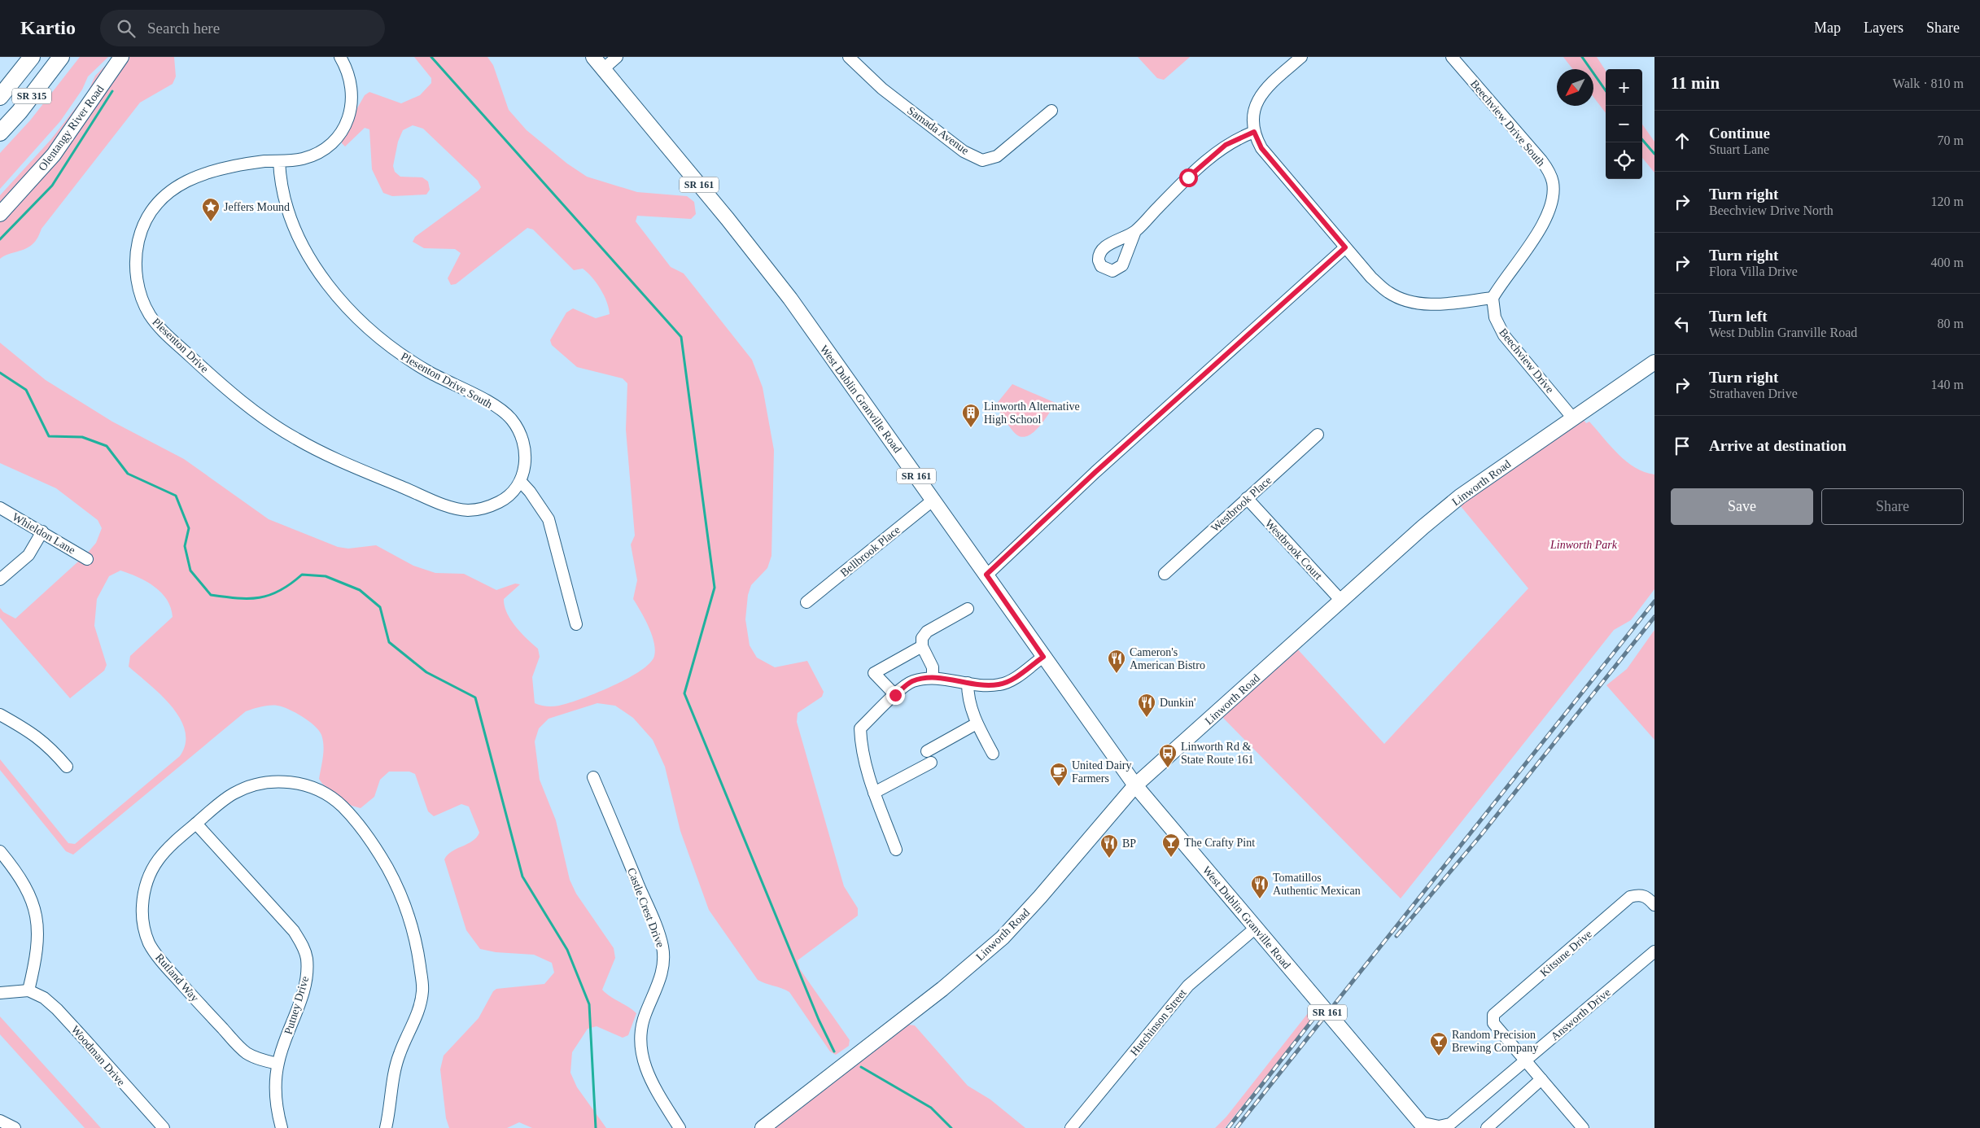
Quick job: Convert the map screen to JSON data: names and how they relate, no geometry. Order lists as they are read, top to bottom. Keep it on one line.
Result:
{"streets":{"highway":["SR 315"],"main road":["Olentangy River Road","SR 161","West Dublin Granville Road","Linworth Road"],"street":["Beechview Drive South","Samada Avenue","Plesenton Drive","Beechview Drive","Plesenton Drive South","Westbrook Place","Whieldon Lane","Westbrook Court","Bellbrook Place","Castle Crest Drive","Kitsune Drive","Rutland Way","Putney Drive","Answorth Drive","Hutchinson Street","Woodman Drive"]},"crossings":[["Beechview Drive South","Beechview Drive"],["Plesenton Drive","Plesenton Drive South"],["Beechview Drive","Linworth Road"],["West Dublin Granville Road","Linworth Road"],["West Dublin Granville Road","Bellbrook Place"],["West Dublin Granville Road","Answorth Drive"],["West Dublin Granville Road","Hutchinson Street"],["Linworth Road","Westbrook Court"],["Westbrook Place","Westbrook Court"],["Kitsune Drive","Answorth Drive"],["Rutland Way","Putney Drive"]],"parks":["Linworth Park"],"places":{"place":["Jeffers Mound"],"building":["Linworth Alternative High School"],"restaurant":["Cameron's American Bistro","Dunkin'","BP","Tomatillos Authentic Mexican"],"bus stop":["Linworth Rd & State Route 161"],"cafe":["United Dairy Farmers"],"bar":["The Crafty Pint","Random Precision Brewing Company"]},"north":"bottom left","page":{"header":"Kartio","search":"Search here","nav":["Map","Layers","Share"],"heading":["11 min","Walk · 810 m"],"map_buttons":["+","−"],"list":[["Continue","Stuart Lane","70 m"],["Turn right","Beechview Drive North","120 m"],["Turn right","Flora Villa Drive","400 m"],["Turn left","West Dublin Granville Road","80 m"],["Turn right","Strathaven Drive","140 m"],"Arrive at destination"],"buttons":["Save","Share"]}}
